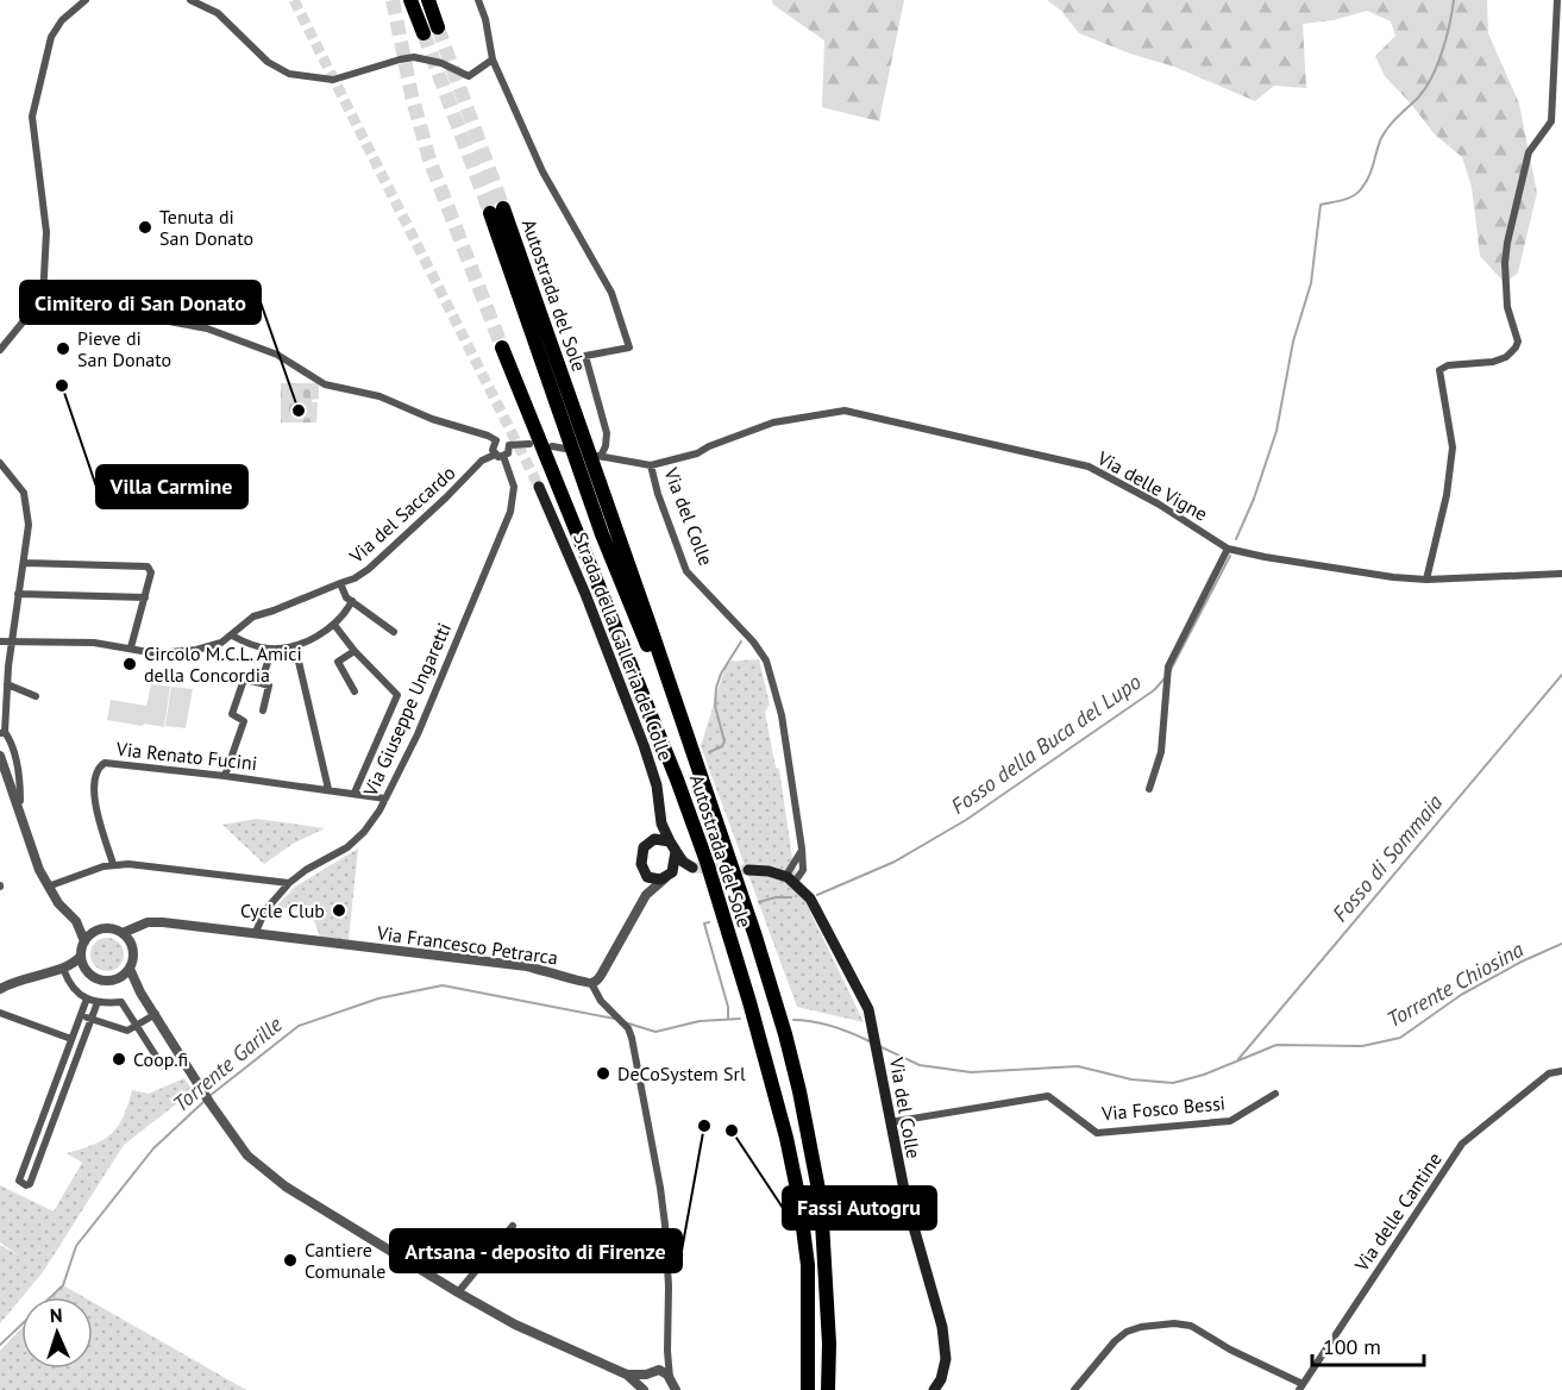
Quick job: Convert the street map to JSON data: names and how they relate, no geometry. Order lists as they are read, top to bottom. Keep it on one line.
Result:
{"streets":{"highway":["Autostrada del Sole"],"main road":["Via del Colle","Strada della Galleria del Colle"],"street":["Via delle Vigne","Via del Saccardo","Via Giuseppe Ungaretti","Via Renato Fucini","Via Francesco Petrarca","Via Fosco Bessi","Via delle Cantine"]},"crossings":[["Via delle Vigne","Via del Colle"],["Via del Saccardo","Via Giuseppe Ungaretti"],["Via del Colle","Via Fosco Bessi"],["Via Giuseppe Ungaretti","Via Renato Fucini"],["Via Giuseppe Ungaretti","Via Francesco Petrarca"]],"water":["Fosso della Buca del Lupo","Fosso di Sommaia","Torrente Chiosina","Torrente Garille"],"places":["Tenuta di San Donato","Pieve di San Donato","Villa Carmine","Cimitero di San Donato","Circolo M.C.L. Amici della Concordia","Cycle Club","Coop.fi","DeCoSystem Srl","Artsana - deposito di Firenze","Fassi Autogru","Cantiere Comunale"],"scale_bar":"100 m","north":"top"}
